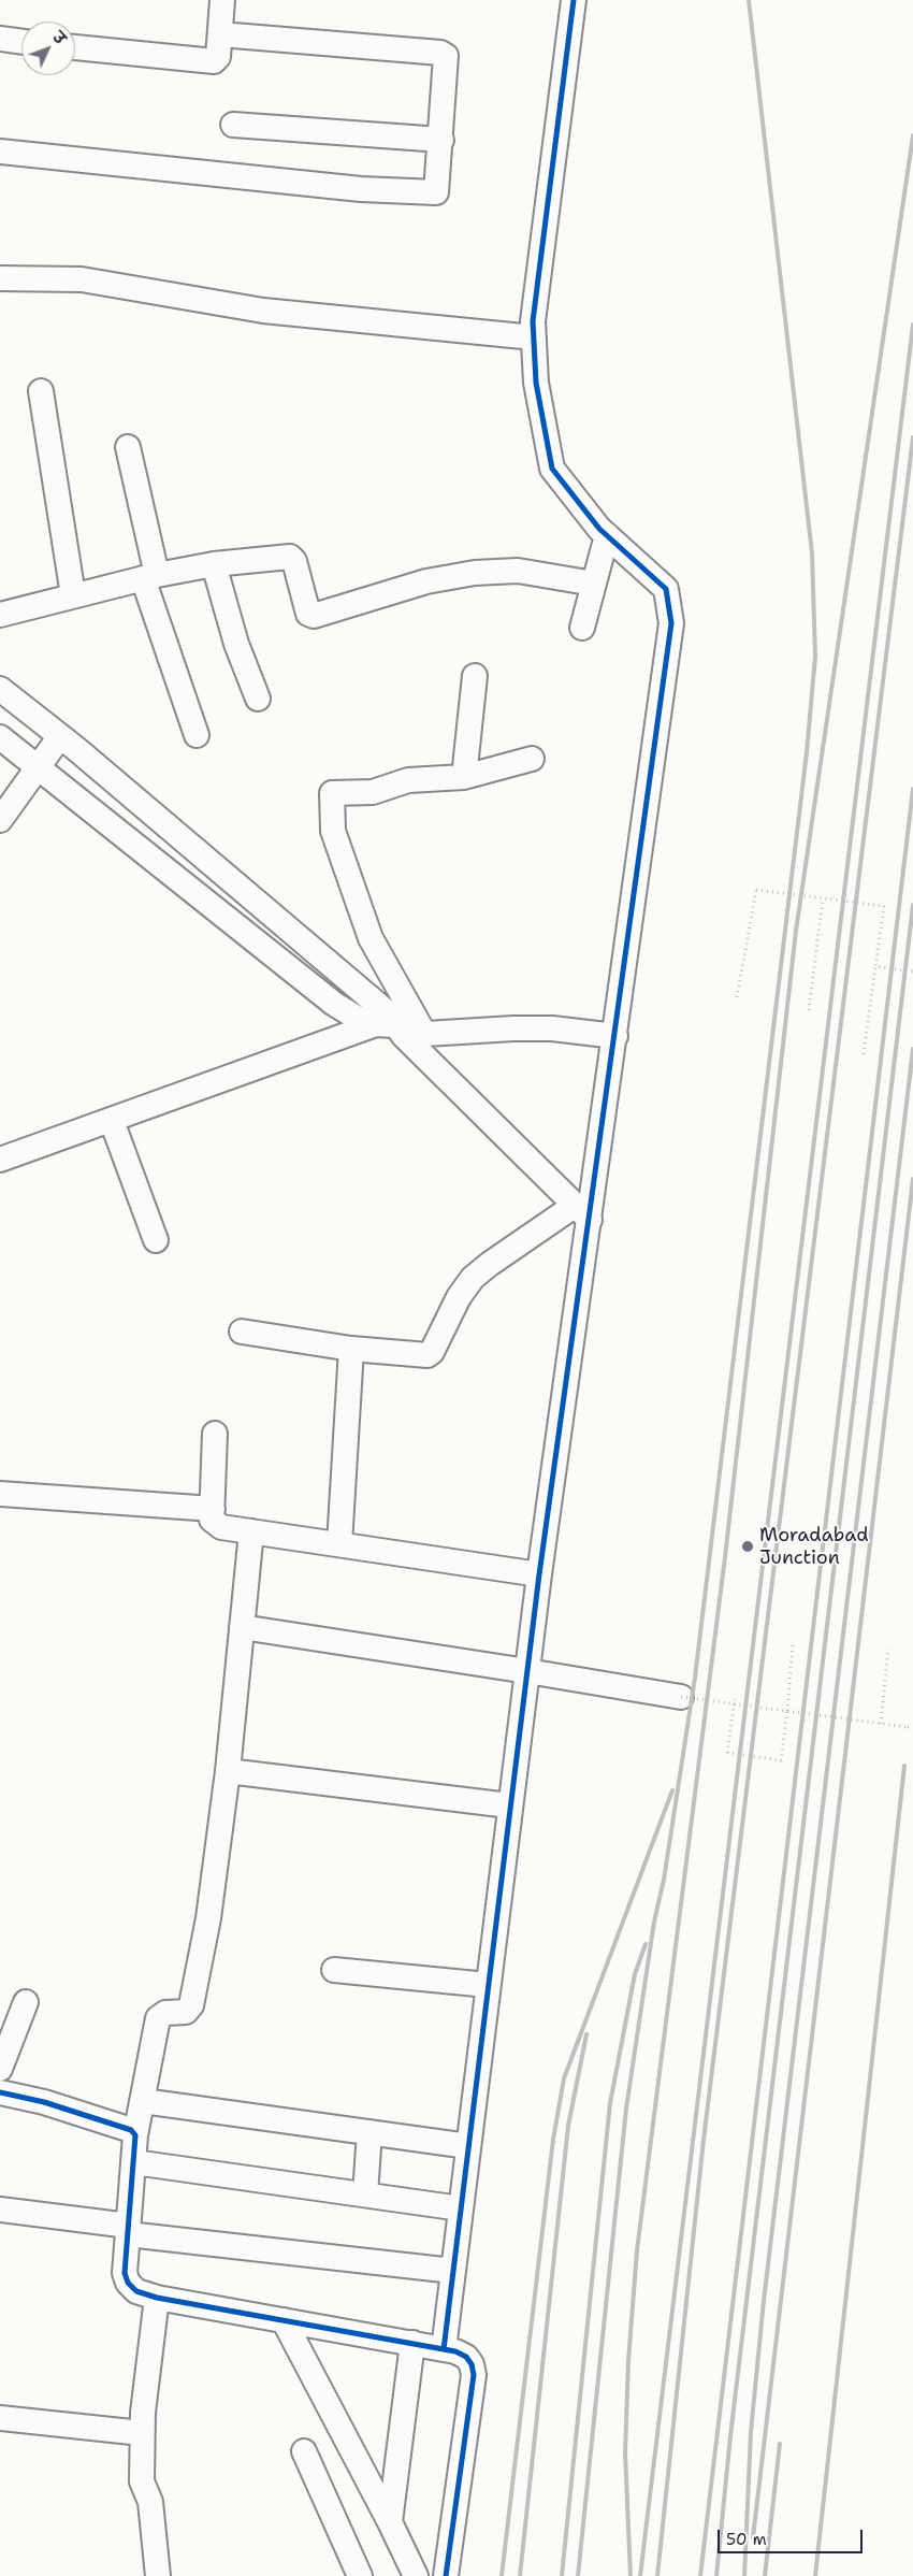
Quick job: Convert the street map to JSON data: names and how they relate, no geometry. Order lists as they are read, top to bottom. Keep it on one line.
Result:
{"places":["Moradabad Junction"],"scale_bar":"50 m","north":"top right"}
